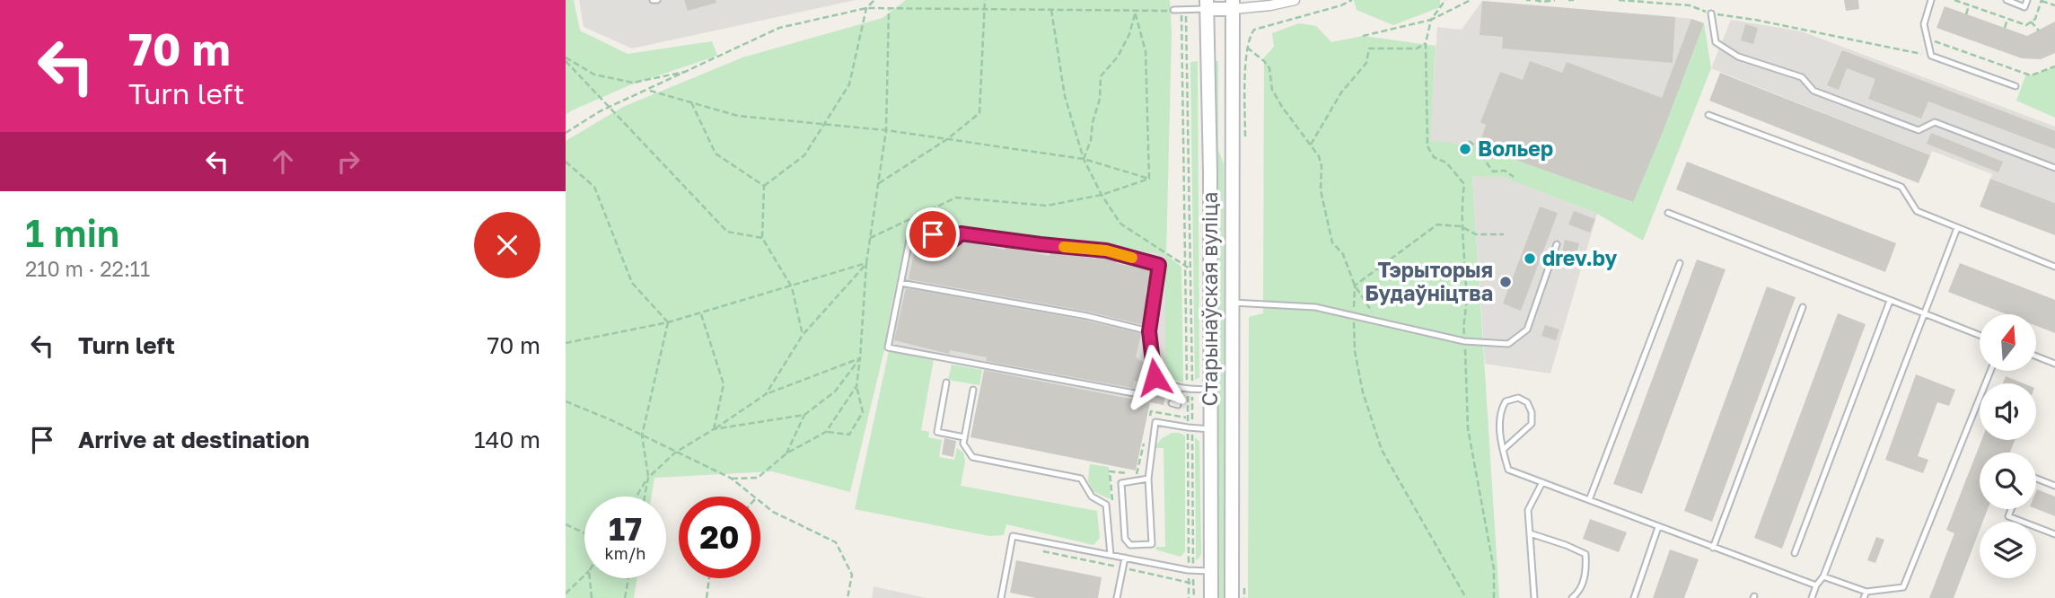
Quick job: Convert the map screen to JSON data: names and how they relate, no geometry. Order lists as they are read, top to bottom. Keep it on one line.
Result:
{"streets":{"main road":["Старынаўская вуліца"]},"places":["Вольер","drev.by","Тэрыторыя Будаўніцтва"],"north":"top","page":{"turn":["70 m","Turn left"],"heading":["1 min","210 m · 22:11"],"list":[{"name":"Turn left","value":"70 m"},{"name":"Arrive at destination","value":"140 m"}],"speed":"17 km/h","limit":"20"}}
